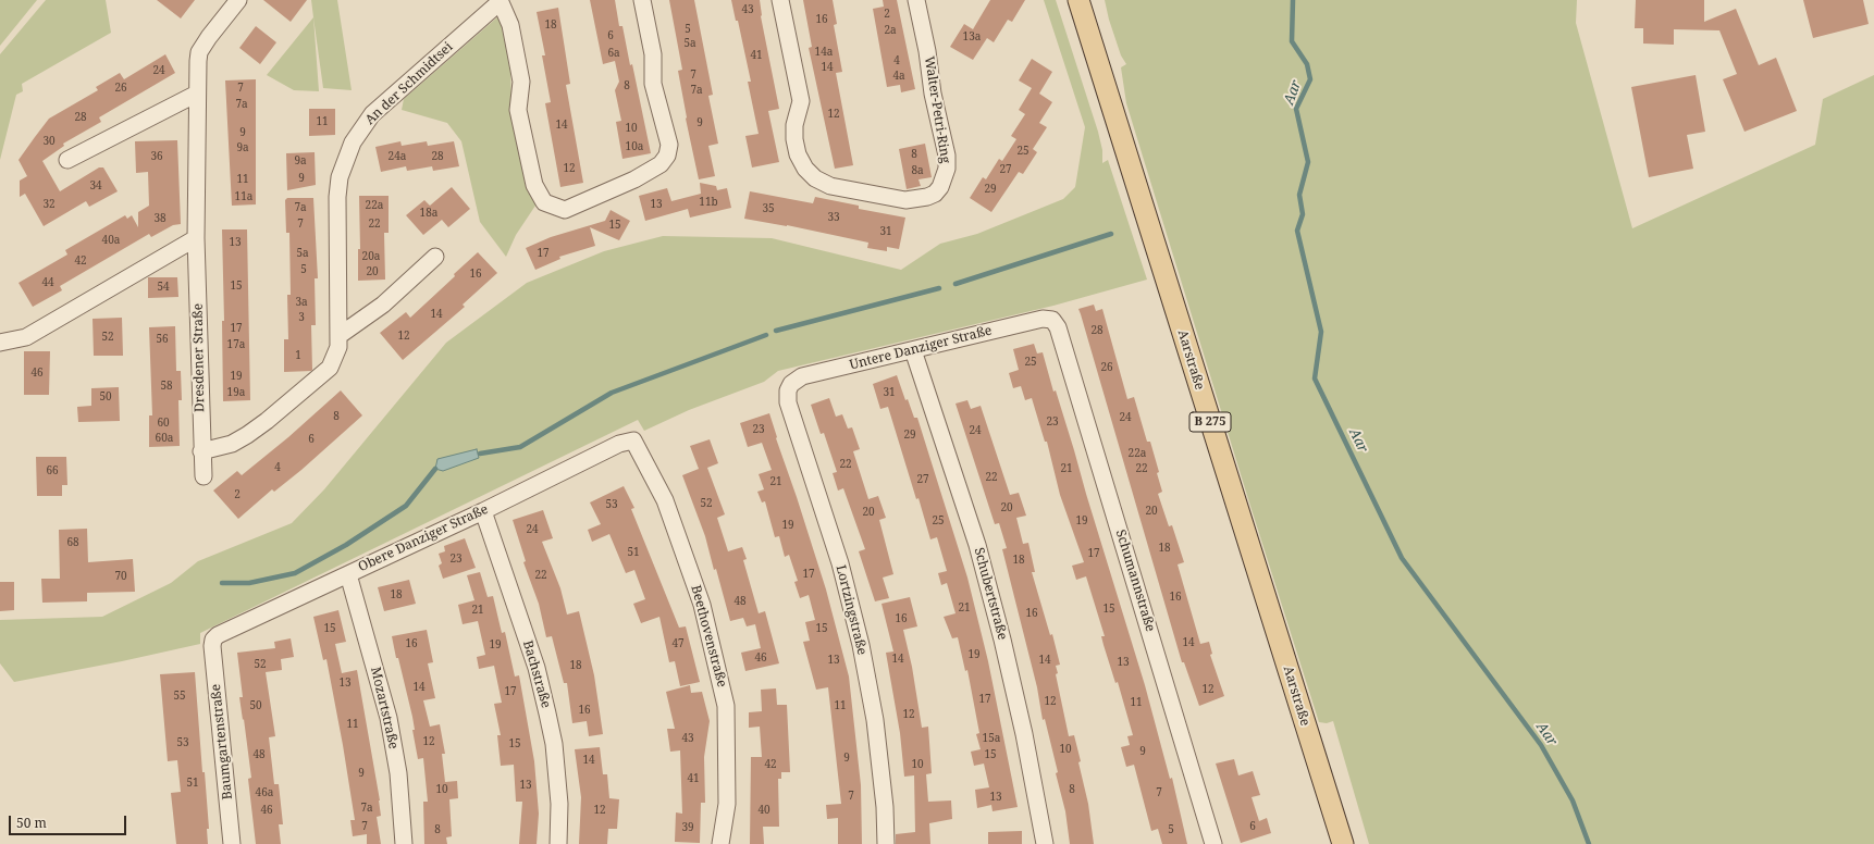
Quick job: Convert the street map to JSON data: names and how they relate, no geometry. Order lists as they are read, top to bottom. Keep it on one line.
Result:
{"streets":{"main road":["Aarstraße","B 275"],"street":["An der Schmidtsei","Walter-Petri-Ring","Untere Danziger Straße","Dresdener Straße","Obere Danziger Straße","Schumannstraße","Schubertstraße","Lortzingstraße","Beethovenstraße","Bachstraße","Mozartstraße","Baumgartenstraße"]},"crossings":[["An der Schmidtsei","Dresdener Straße"],["Untere Danziger Straße","Schumannstraße"],["Untere Danziger Straße","Schubertstraße"],["Untere Danziger Straße","Lortzingstraße"],["Obere Danziger Straße","Beethovenstraße"],["Obere Danziger Straße","Bachstraße"],["Obere Danziger Straße","Mozartstraße"],["Obere Danziger Straße","Baumgartenstraße"]],"water":["Aar"],"house_numbers":["43","2","16","18","5","2a","6","13a","5a","14a","6a","41","4","14","24","7","4a","8","26","7","7a","7a","12","28","11","9","14","10","9","30","10a","9a","25","8","36","24a","28","9a","12","27","8a","9","11","34","29","11a","11b","32","13","22a","7a","35","18a","33","38","7","22","15","31","40a","13","5a","17","20a","42","5","20","16","44","15","54","3a","14","3","17","28","12","52","56","17a","1","25","26","46","19","58","19a","31","50","8","24","23","60","23","24","29","60a","6","22a","22","4","21","22","66","22","27","21","2","52","53","20","20","20","25","19","19","24","68","18","51","17","23","18","17","22","70","18","16","48","21","15","21","16","16","15","15","14","16","47","19","19","46","14","13","14","13","52","18","13","14","12","17","55","17","12","11","50","11","16","12","11","43","15a","12","53","15","10","9","48","15","9","14","42","10","9","41","51","13","10","8","46a","7","7","13","7a","46","12","40","7","6","39","8","5"],"scale_bar":"50 m"}
